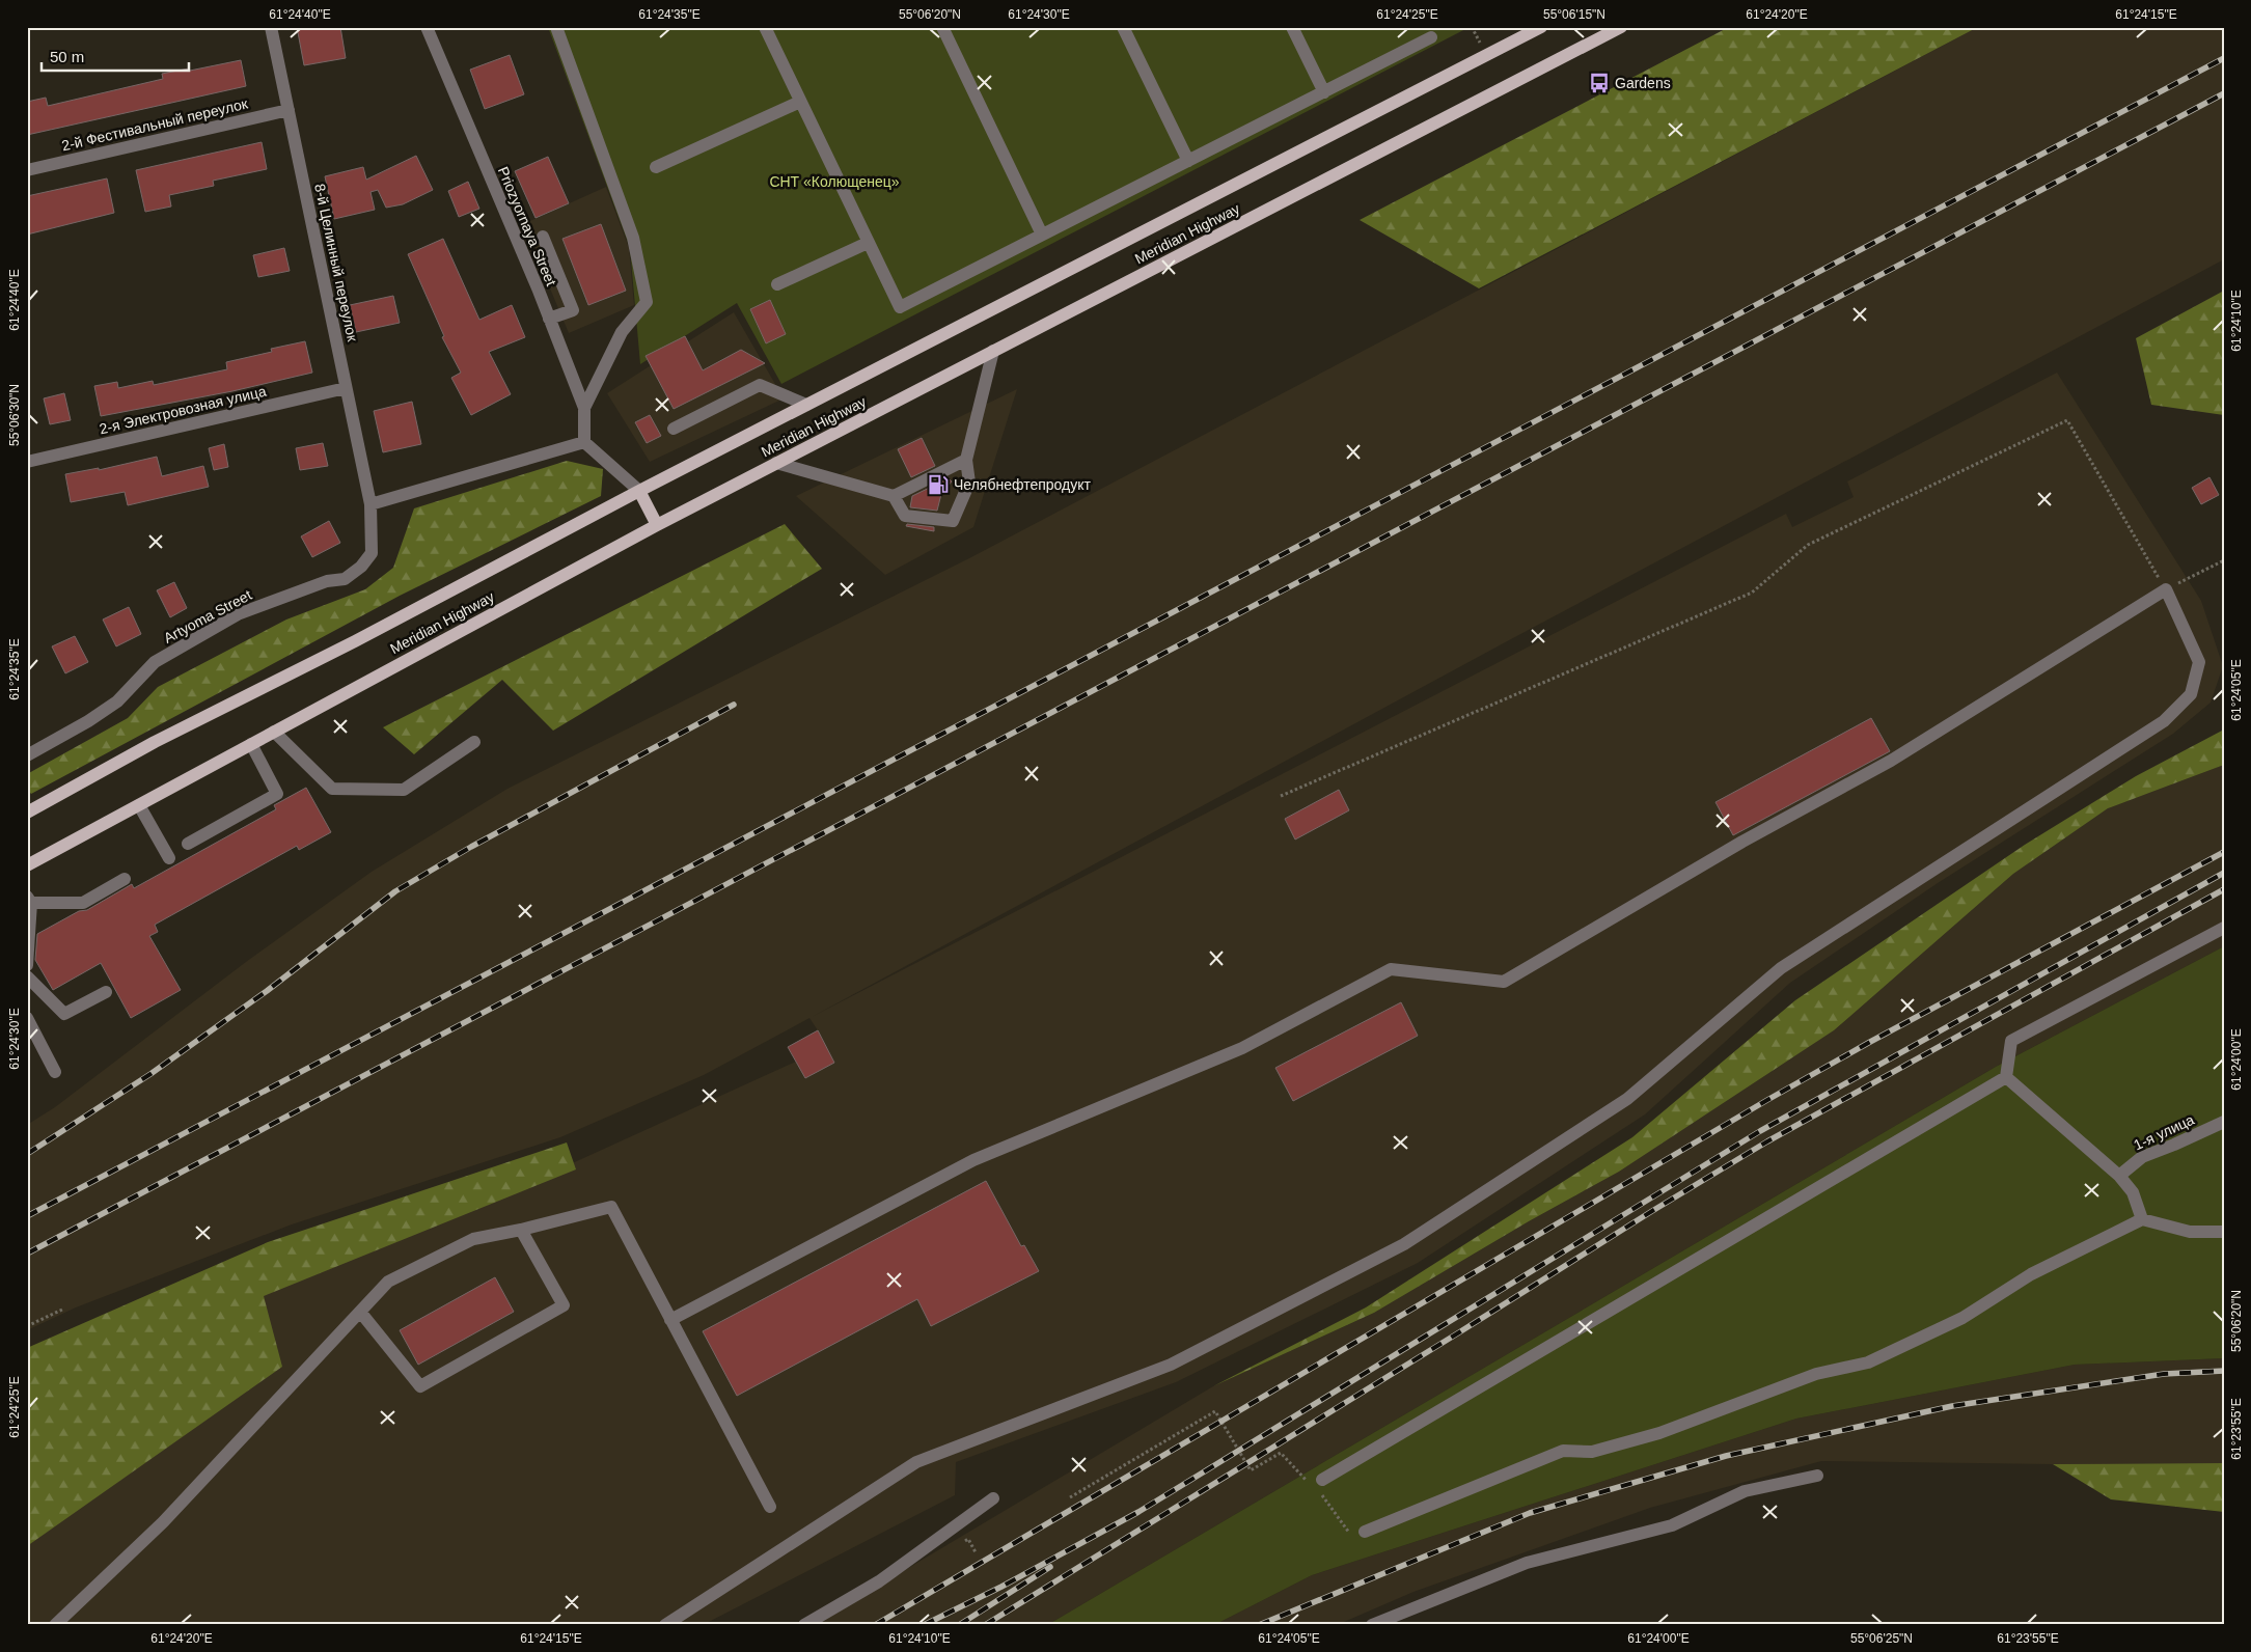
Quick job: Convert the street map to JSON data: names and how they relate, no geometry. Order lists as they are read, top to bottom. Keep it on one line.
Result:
{"streets":{"main road":["Meridian Highway"],"street":["2-й Фестивальный переулок","Priozyornaya Street","8-й Целинный переулок","2-я Электровозная улица","Artyoma Street","1-я улица"]},"crossings":[["2-й Фестивальный переулок","8-й Целинный переулок"],["8-й Целинный переулок","2-я Электровозная улица"],["8-й Целинный переулок","Artyoma Street"]],"parks":["СНТ «Колющенец»"],"places":{"bus stop":["Gardens"],"fuel station":["Челябнефтепродукт"]},"scale_bar":"50 m","coordinates":["61°24'40\"E","61°24'35\"E","55°06'20\"N","61°24'30\"E","61°24'25\"E","55°06'15\"N","61°24'20\"E","61°24'15\"E","61°24'10\"E","55°06'30\"N","61°24'05\"E","61°24'00\"E","61°23'55\"E","55°06'25\"N"]}
